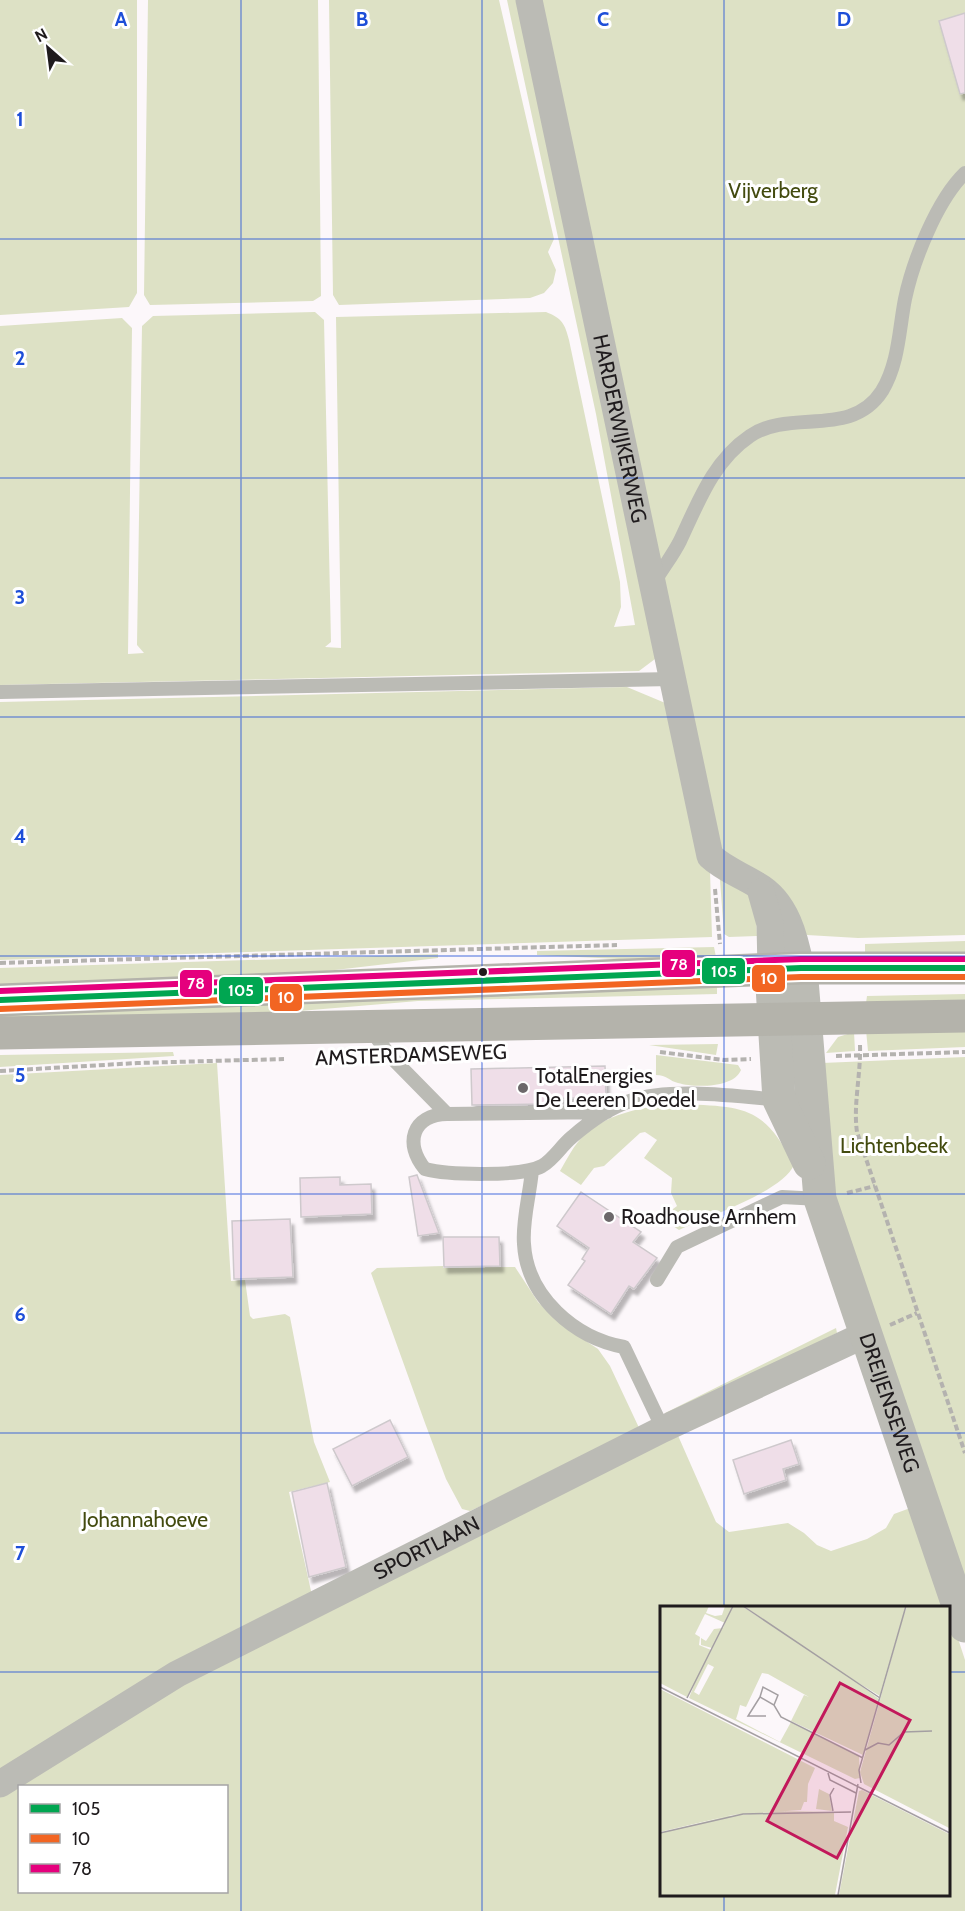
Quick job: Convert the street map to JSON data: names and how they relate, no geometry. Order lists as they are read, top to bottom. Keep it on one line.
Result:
{"streets":{"main road":["AMSTERDAMSEWEG","DREIJENSEWEG"],"street":["HARDERWIJKERWEG","SPORTLAAN"]},"crossings":[["AMSTERDAMSEWEG","DREIJENSEWEG"],["DREIJENSEWEG","SPORTLAAN"]],"parks":["Vijverberg","Lichtenbeek","Johannahoeve"],"places":["TotalEnergies De Leeren Doedel","Roadhouse Arnhem"],"lines":["transit line 78","transit line 105","transit line 10"],"legend":["105","10","78"],"north":"top left","grid":{"columns":["A","B","C","D"],"rows":["1","2","3","4","5","6","7"]}}
